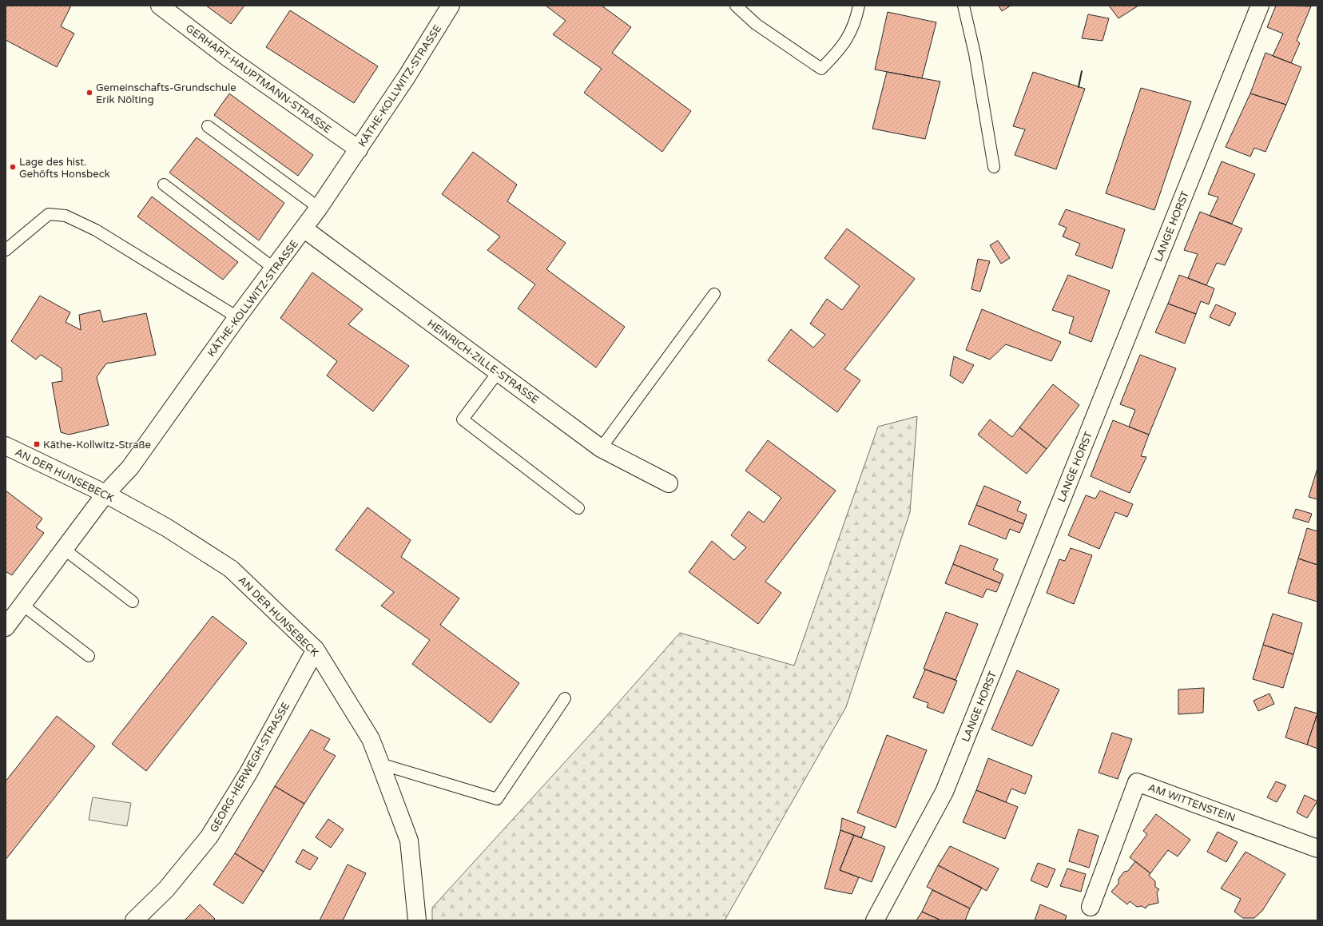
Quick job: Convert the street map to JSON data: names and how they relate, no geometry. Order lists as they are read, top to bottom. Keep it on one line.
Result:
{"streets":{"street":["GERHART-HAUPTMANN-STRASSE","KÄTHE-KOLLWITZ-STRASSE","LANGE HORST","HEINRICH-ZILLE-STRASSE","AN DER HUNSEBECK","GEORG-HERWEGH-STRASSE","AM WITTENSTEIN"]},"crossings":[["GERHART-HAUPTMANN-STRASSE","KÄTHE-KOLLWITZ-STRASSE"],["KÄTHE-KOLLWITZ-STRASSE","HEINRICH-ZILLE-STRASSE"],["KÄTHE-KOLLWITZ-STRASSE","AN DER HUNSEBECK"],["AN DER HUNSEBECK","GEORG-HERWEGH-STRASSE"]],"places":{"other":["Gemeinschafts-Grundschule Erik Nölting","Lage des hist. Gehöfts Honsbeck"],"transit":["Käthe-Kollwitz-Straße"]}}
